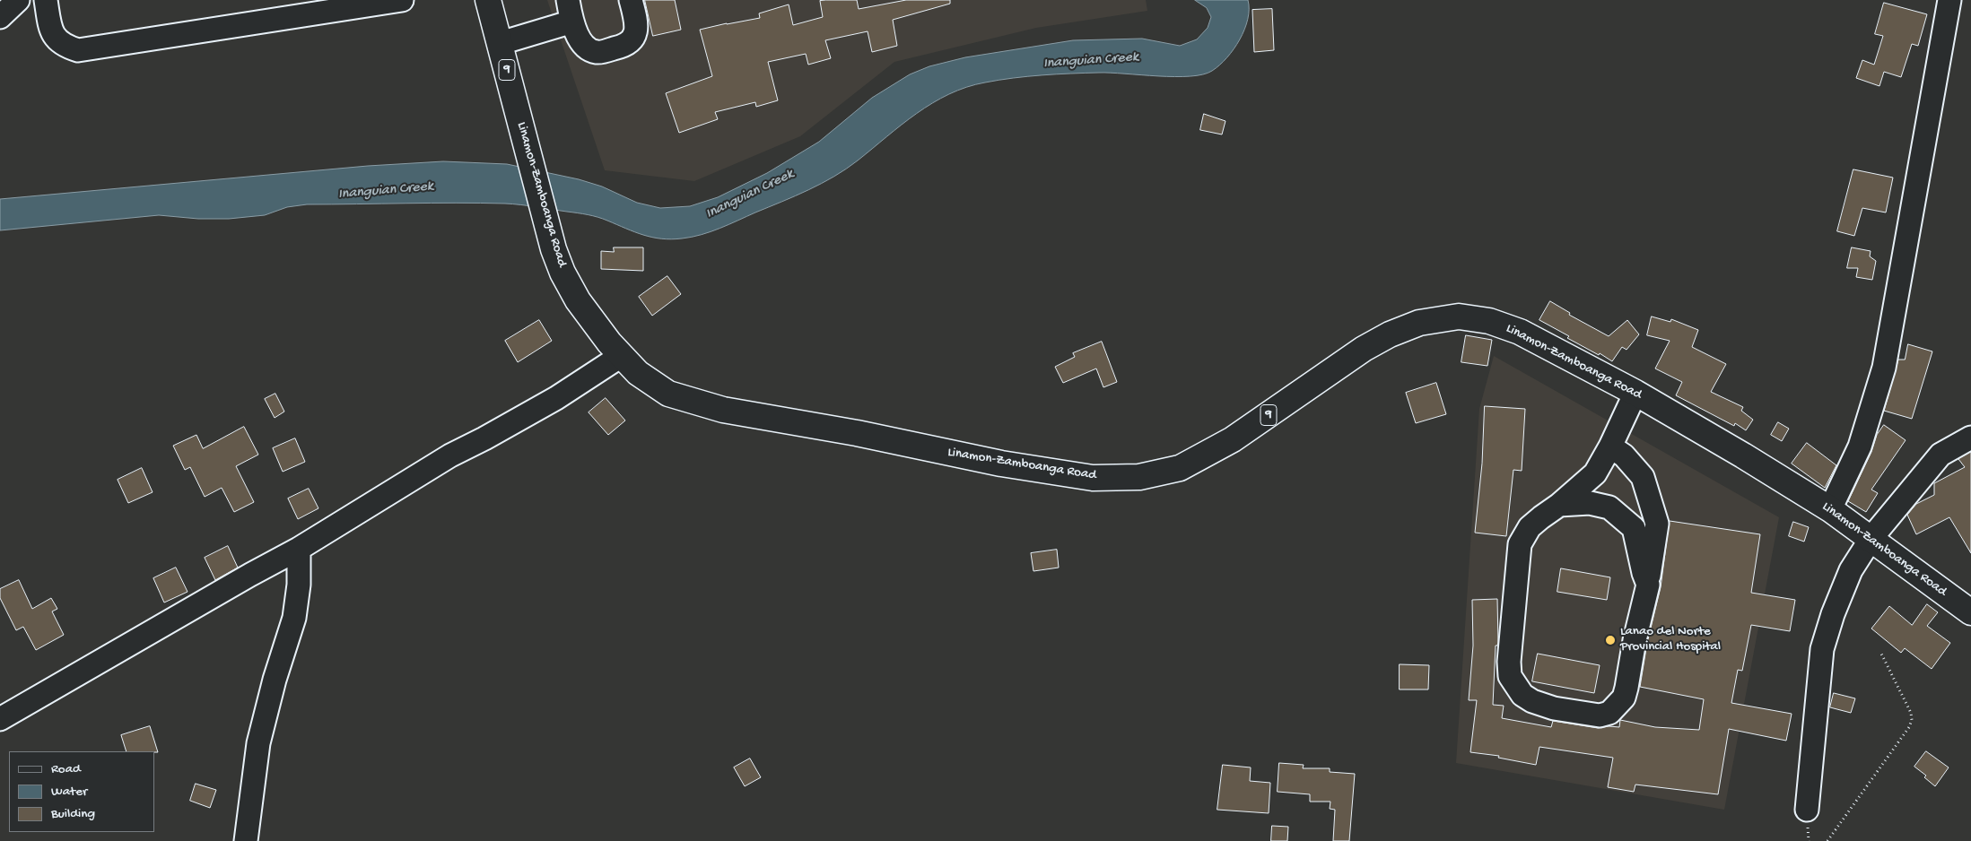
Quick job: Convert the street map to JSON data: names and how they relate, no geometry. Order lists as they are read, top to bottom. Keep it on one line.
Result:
{"streets":{"highway":["9","Linamon-Zamboanga Road"]},"water":["Inanguian Creek"],"places":["Lanao del Norte Provincial Hospital"],"legend":["Road","Water","Building"]}
